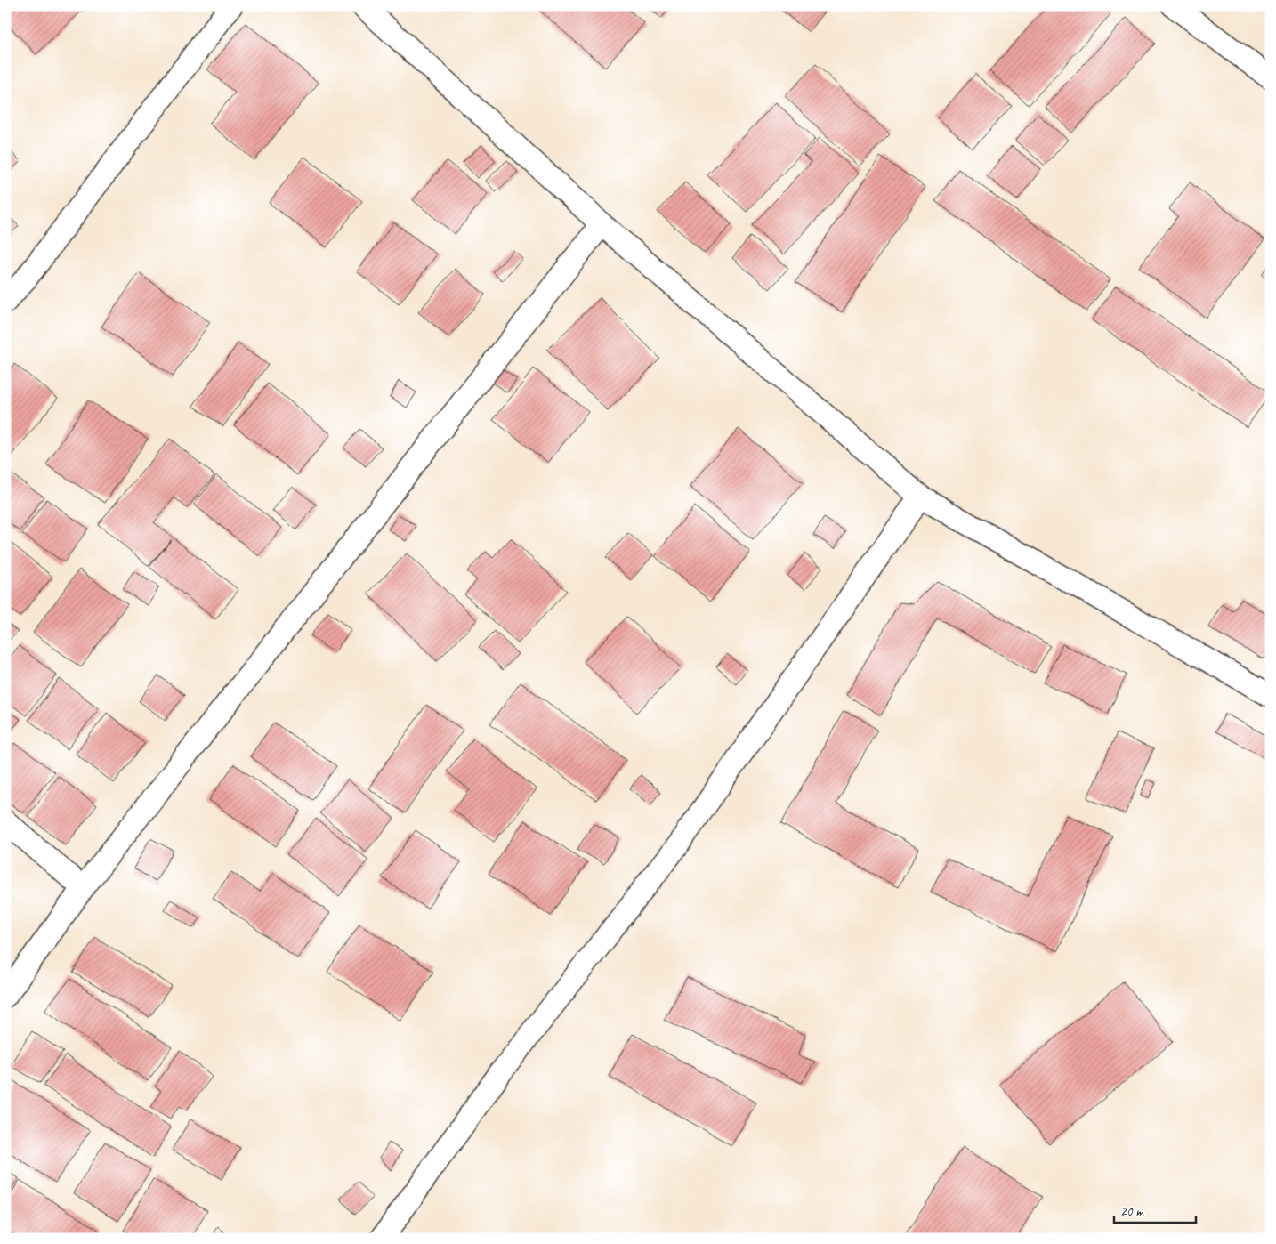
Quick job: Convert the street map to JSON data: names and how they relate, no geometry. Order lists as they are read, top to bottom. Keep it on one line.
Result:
{"scale_bar":"20 m"}
